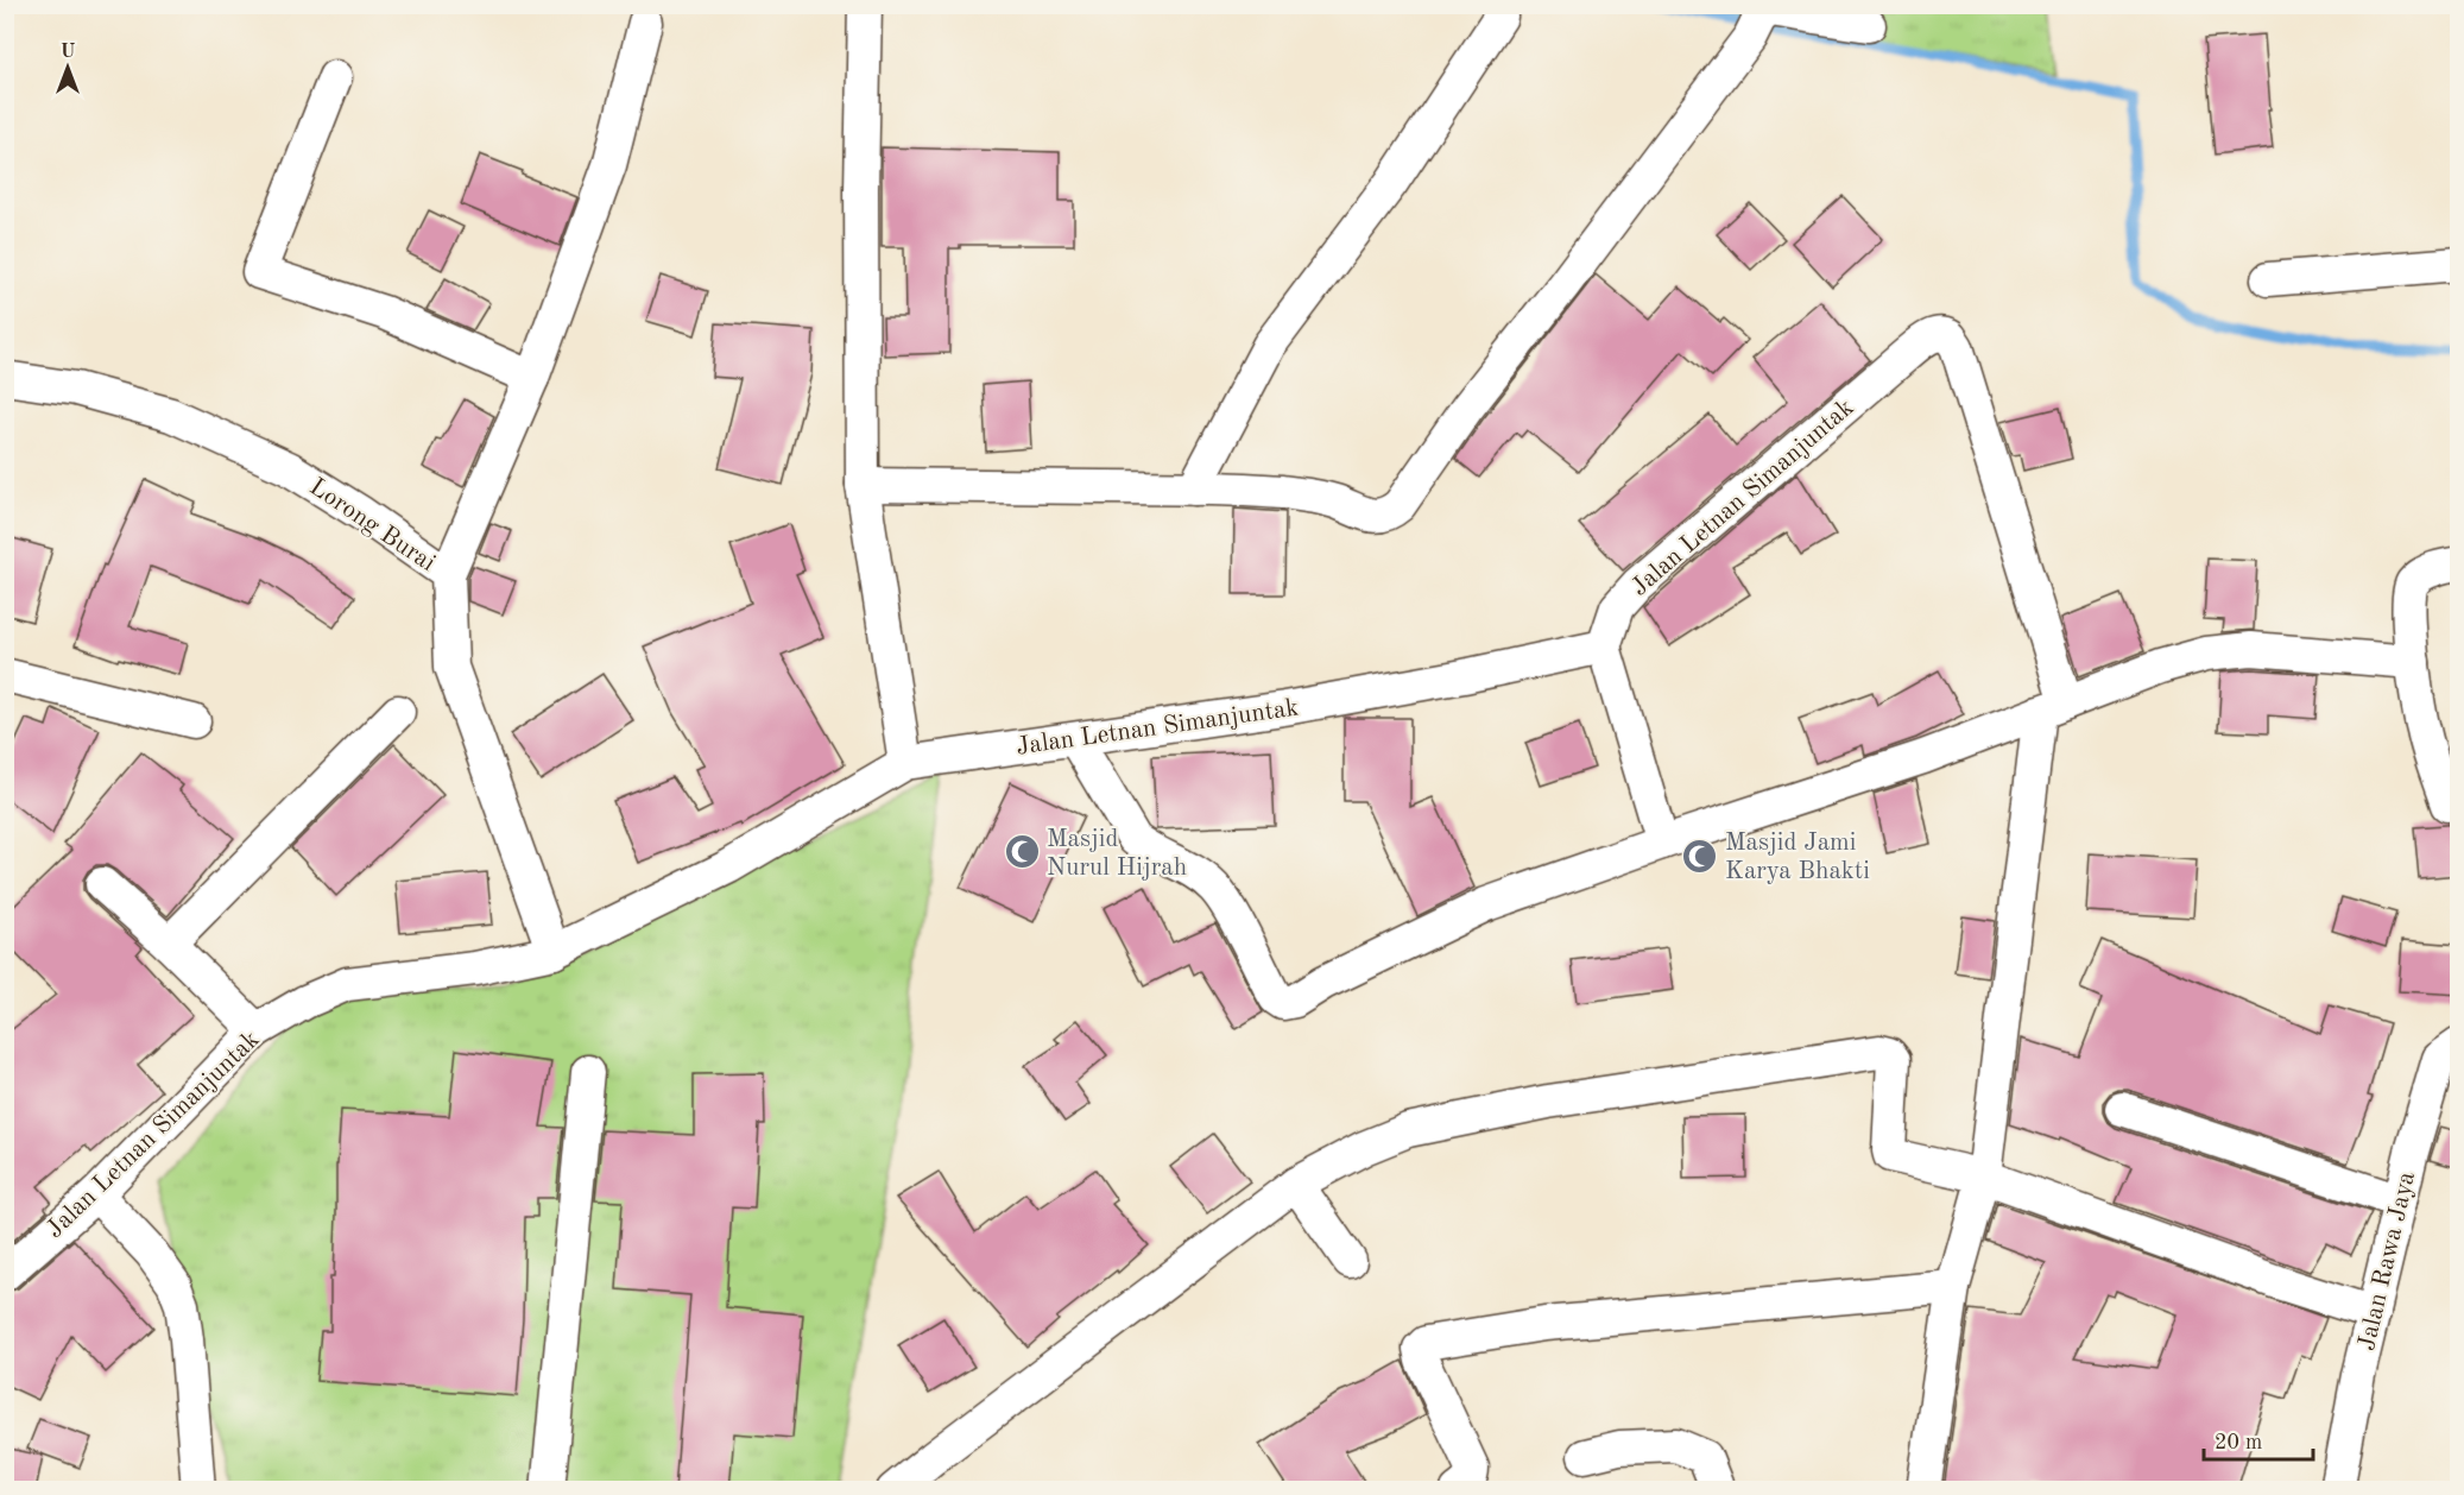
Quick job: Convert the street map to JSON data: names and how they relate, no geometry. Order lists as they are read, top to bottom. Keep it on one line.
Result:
{"streets":{"street":["Jalan Letnan Simanjuntak","Lorong Burai","Jalan Rawa Jaya"]},"crossings":[["Jalan Letnan Simanjuntak","Lorong Burai"]],"places":{"mosque":["Masjid Nurul Hijrah","Masjid Jami Karya Bhakti"]},"scale_bar":"20 m","north":"top"}
